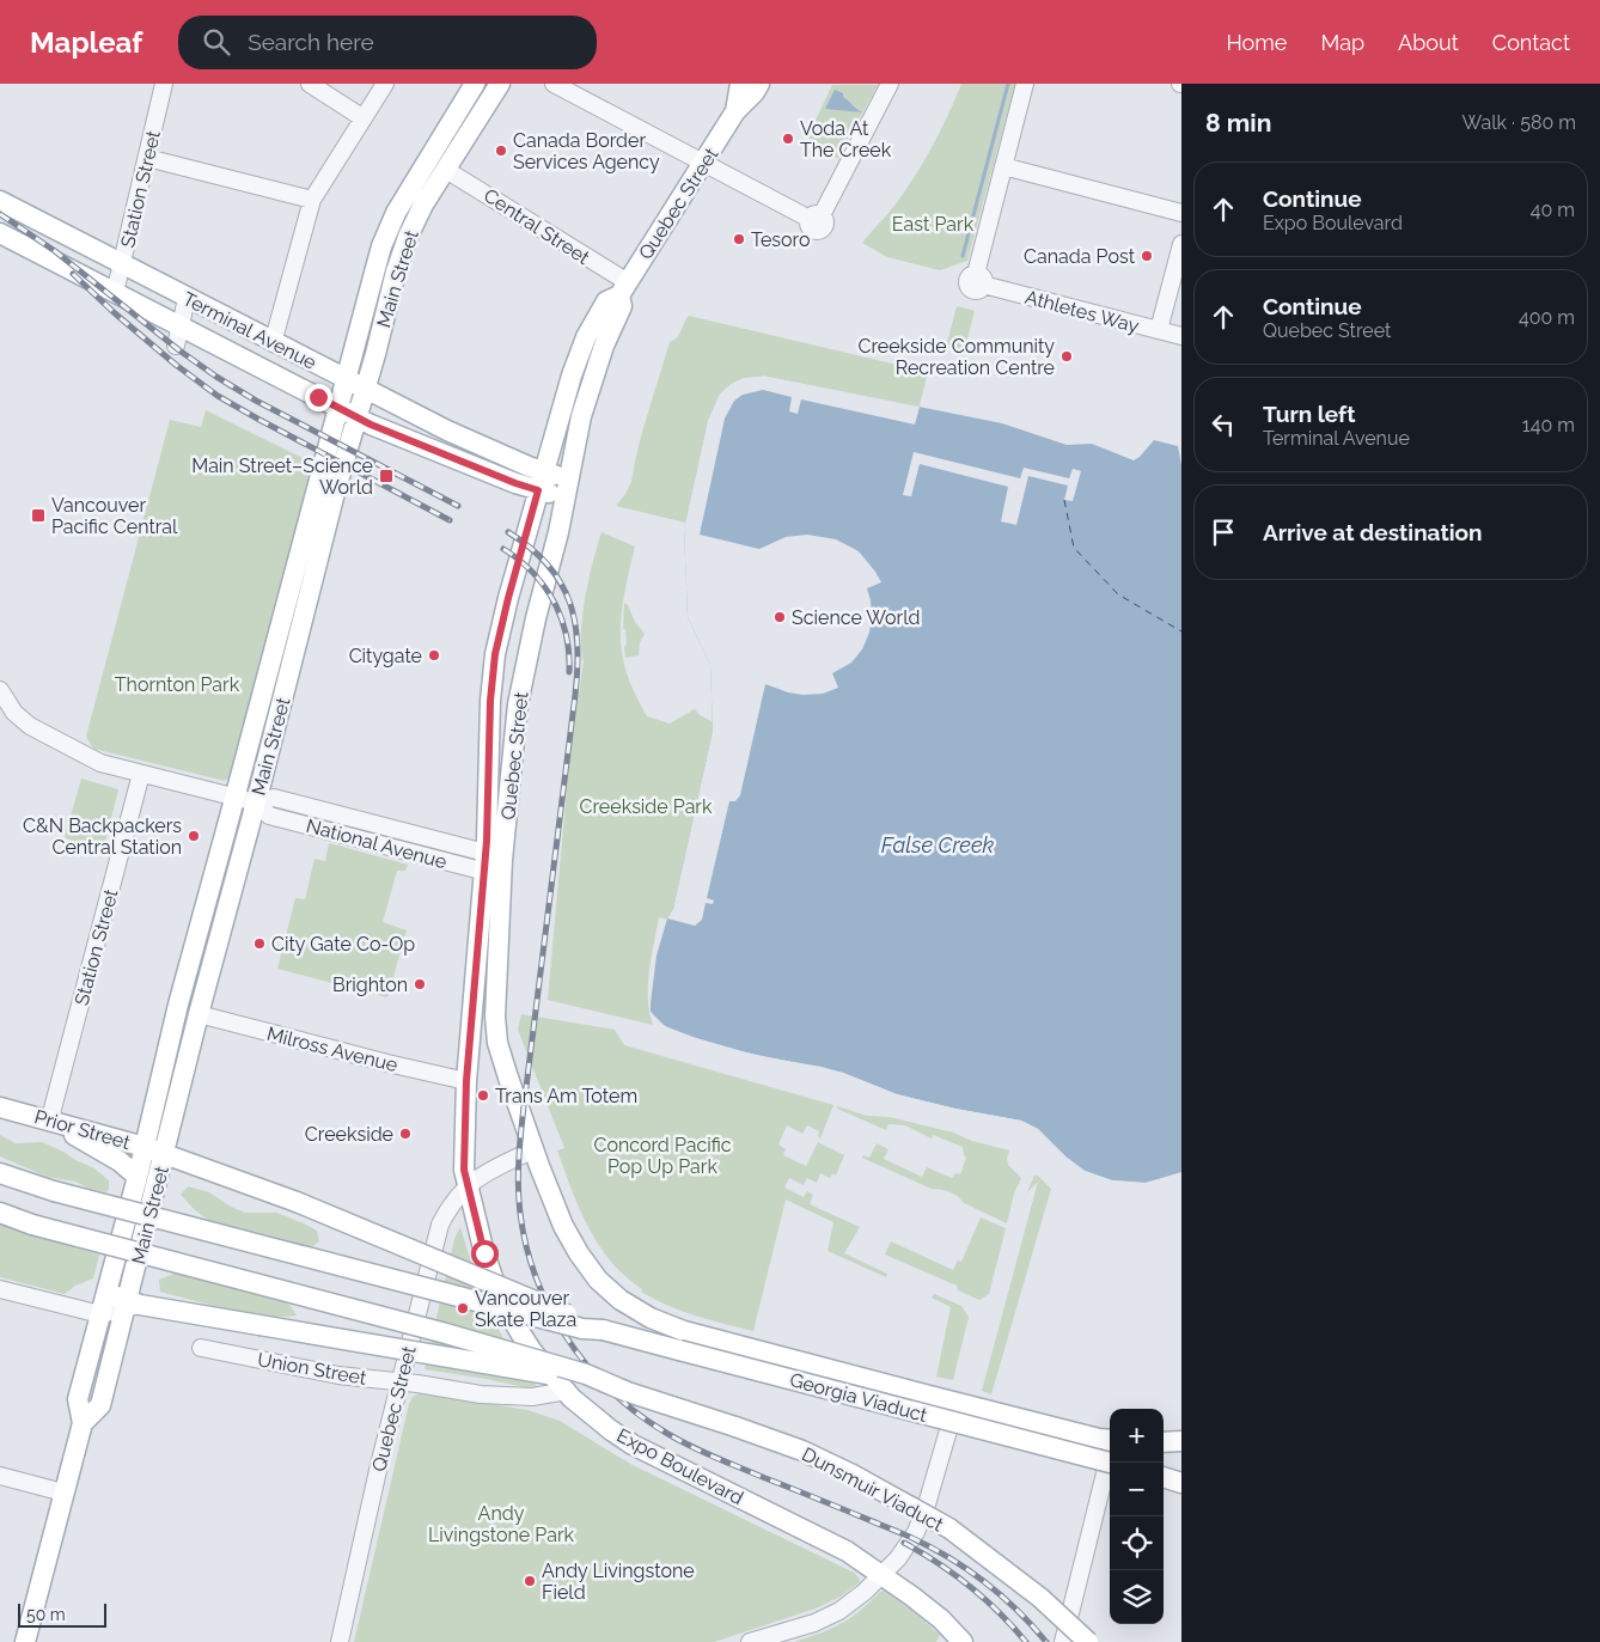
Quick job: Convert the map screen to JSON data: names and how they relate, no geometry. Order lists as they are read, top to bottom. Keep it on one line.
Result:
{"streets":{"main road":["Quebec Street","Main Street","Terminal Avenue","Prior Street","Georgia Viaduct","Expo Boulevard","Dunsmuir Viaduct"],"street":["Station Street","Central Street","Athletes Way","National Avenue","Milross Avenue","Union Street"]},"crossings":[["Station Street","Terminal Avenue"],["Station Street","National Avenue"],["Station Street","Prior Street"],["Quebec Street","Central Street"],["Quebec Street","Terminal Avenue"],["Quebec Street","National Avenue"],["Quebec Street","Milross Avenue"],["Quebec Street","Union Street"],["Quebec Street","Expo Boulevard"],["Central Street","Main Street"],["Main Street","Terminal Avenue"],["Main Street","National Avenue"],["Main Street","Milross Avenue"],["Main Street","Prior Street"],["Prior Street","Georgia Viaduct"],["Union Street","Expo Boulevard"]],"water":["False Creek"],"parks":["East Park","Thornton Park","Creekside Park","Concord Pacific Pop Up Park","Andy Livingstone Park"],"places":{"other":["Voda At The Creek","Canada Border Services Agency","Tesoro","Canada Post","Creekside Community Recreation Centre","Science World","Citygate","C&N Backpackers Central Station","City Gate Co-Op","Brighton","Trans Am Totem","Creekside","Vancouver Skate Plaza","Andy Livingstone Field"],"transit":["Main Street–Science World","Vancouver Pacific Central"]},"scale_bar":"50 m","page":{"header":"Mapleaf","search":"Search here","nav":["Home","Map","About","Contact"],"heading":["8 min","Walk · 580 m"],"list":[["Continue","Expo Boulevard","40 m"],["Continue","Quebec Street","400 m"],["Turn left","Terminal Avenue","140 m"],"Arrive at destination"],"map_buttons":["+","−"],"scale":"50 m"}}
